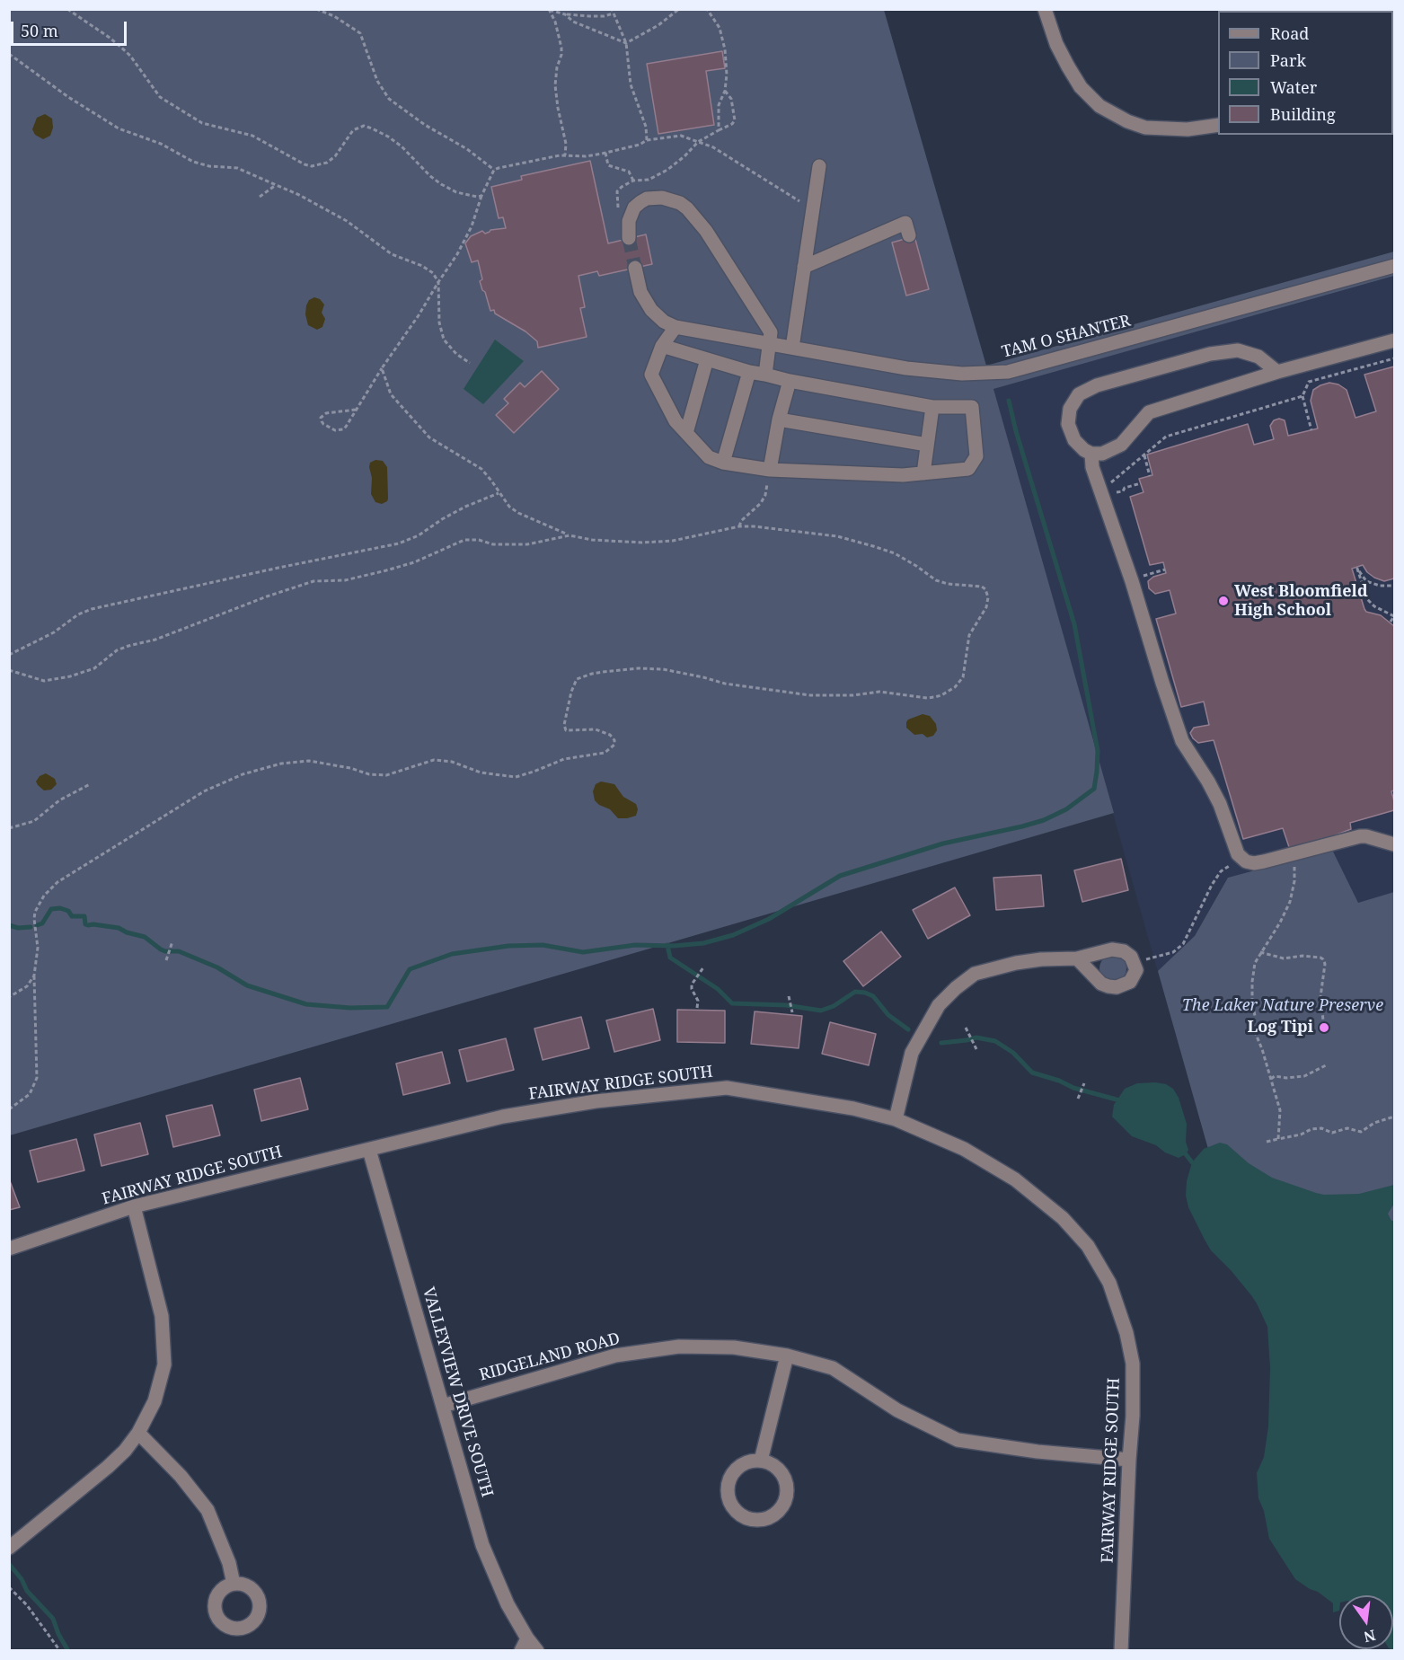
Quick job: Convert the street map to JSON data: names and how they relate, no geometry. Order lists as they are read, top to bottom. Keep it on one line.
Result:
{"streets":{"street":["TAM O SHANTER","FAIRWAY RIDGE SOUTH","RIDGELAND ROAD","VALLEYVIEW DRIVE SOUTH"]},"crossings":[["FAIRWAY RIDGE SOUTH","RIDGELAND ROAD"],["FAIRWAY RIDGE SOUTH","VALLEYVIEW DRIVE SOUTH"],["RIDGELAND ROAD","VALLEYVIEW DRIVE SOUTH"]],"parks":["The Laker Nature Preserve"],"places":["West Bloomfield High School","Log Tipi"],"legend":["Road","Park","Water","Building"],"scale_bar":"50 m","north":"bottom"}
